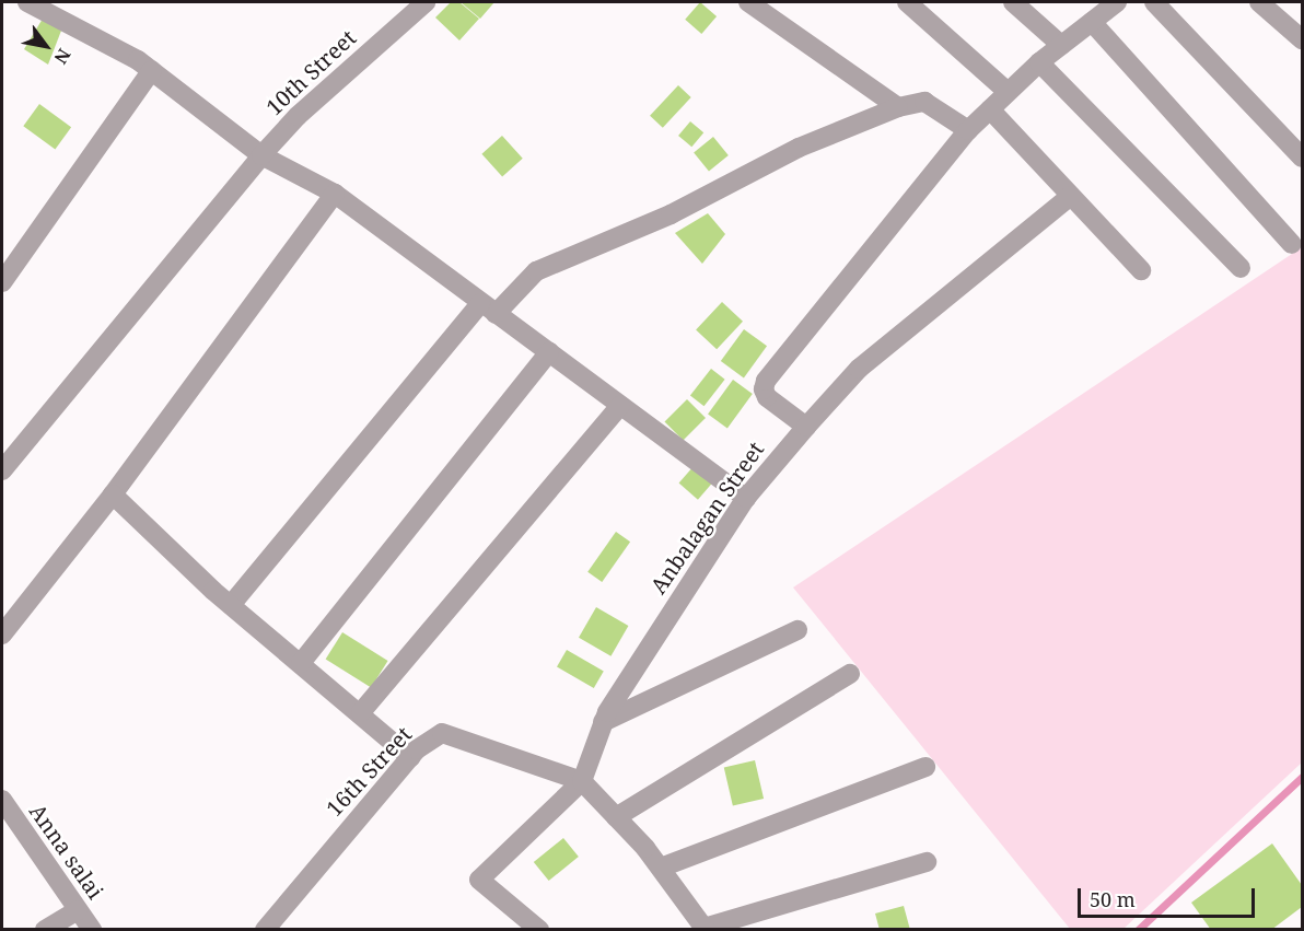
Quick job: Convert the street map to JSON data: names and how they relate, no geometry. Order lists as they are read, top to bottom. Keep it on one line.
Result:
{"streets":{"street":["10th Street","Anbalagan Street","16th Street","Anna salai"]},"crossings":[["Anbalagan Street","16th Street"]],"scale_bar":"50 m","north":"bottom right"}
